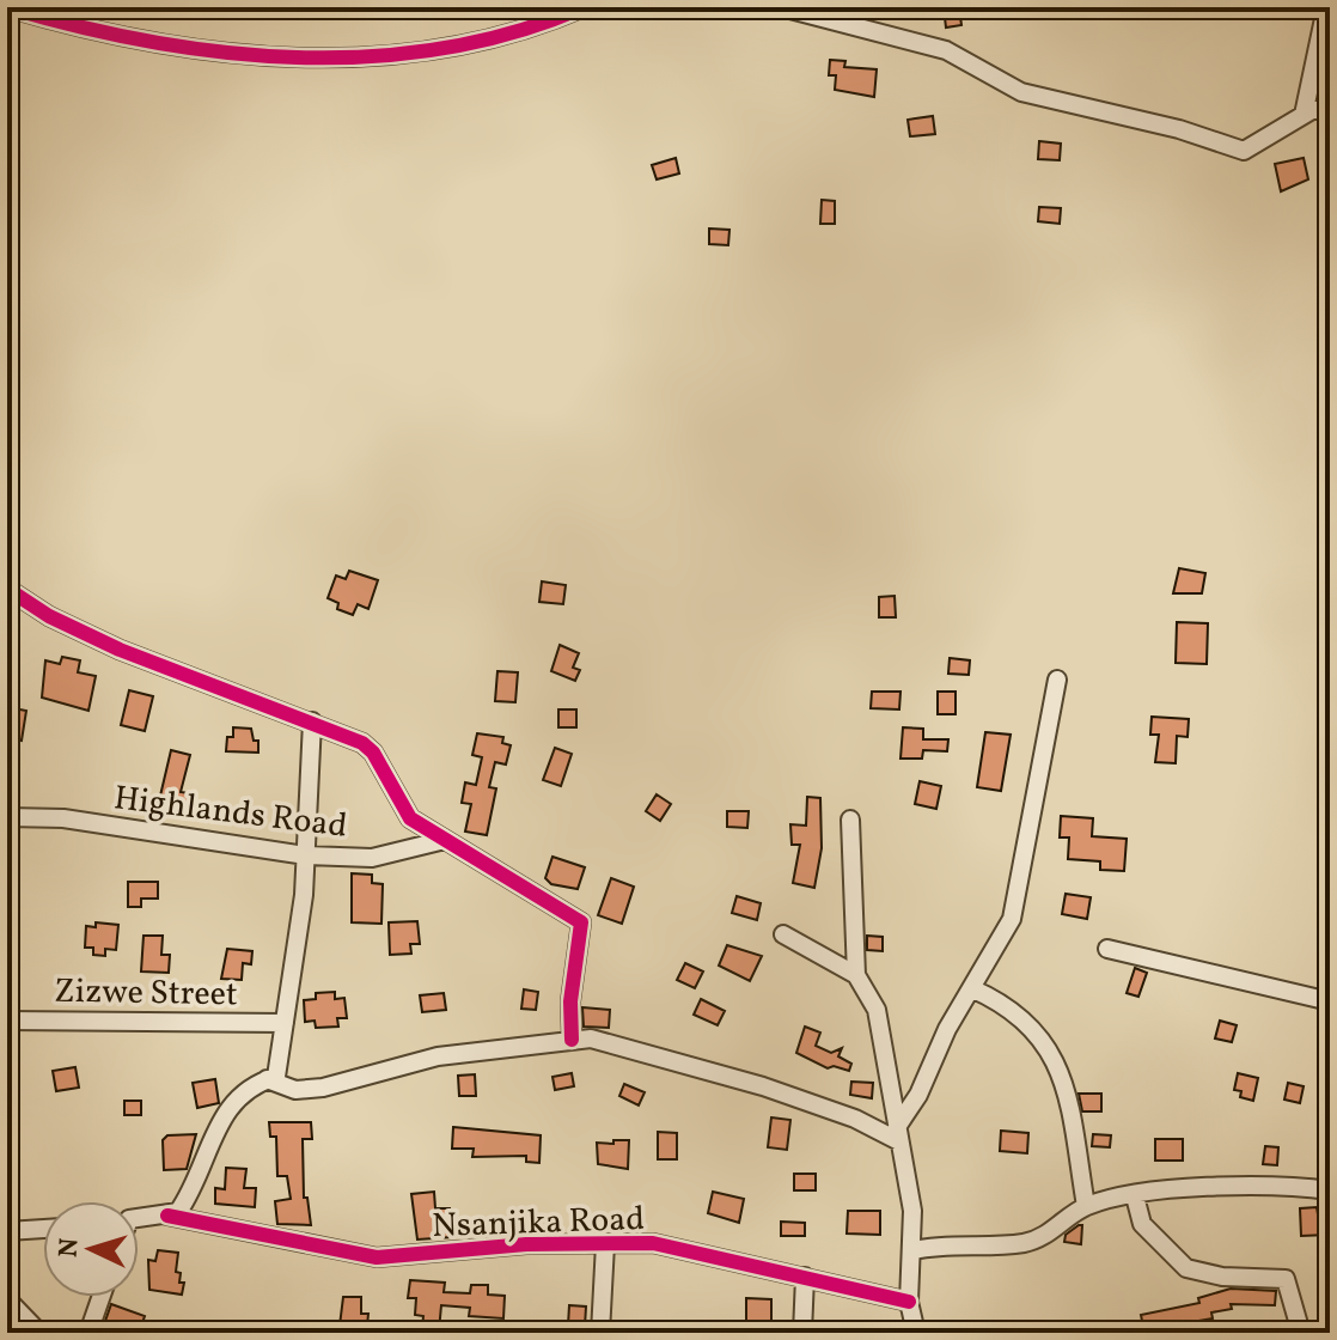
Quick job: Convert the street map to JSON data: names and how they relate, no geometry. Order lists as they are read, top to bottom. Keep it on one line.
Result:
{"streets":{"street":["Highlands Road","Zizwe Street","Nsanjika Road"]},"north":"left"}
